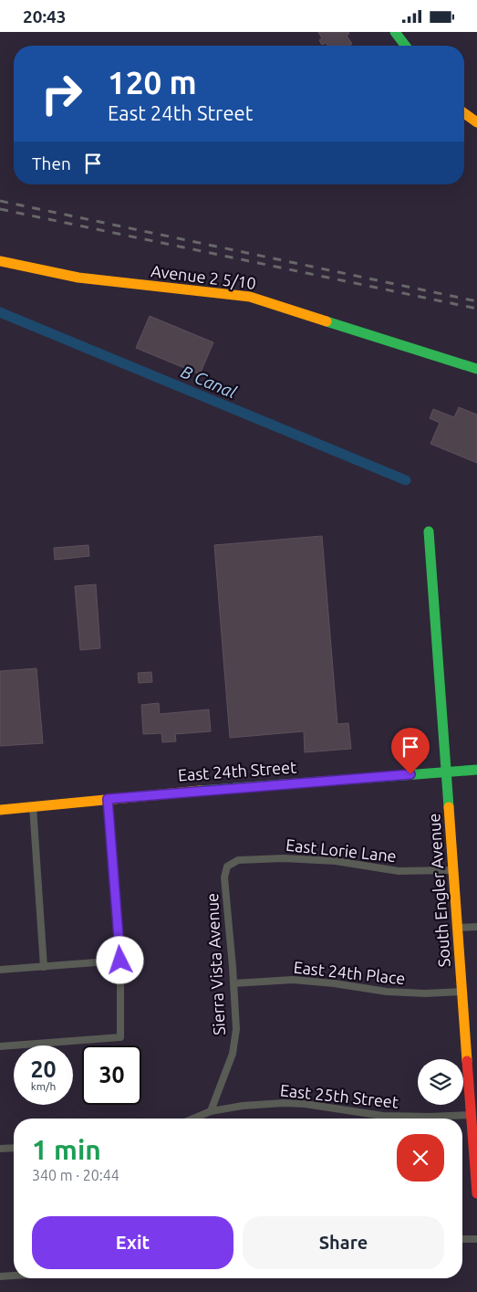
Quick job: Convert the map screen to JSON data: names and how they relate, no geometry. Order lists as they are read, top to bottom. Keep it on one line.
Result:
{"streets":{"street":["Avenue 2 5/10","East 24th Street","East Lorie Lane","South Engler Avenue","Sierra Vista Avenue","East 24th Place","East 25th Street"]},"crossings":[["East 24th Street","South Engler Avenue"],["East Lorie Lane","South Engler Avenue"],["East Lorie Lane","Sierra Vista Avenue"],["South Engler Avenue","East 24th Place"],["South Engler Avenue","East 25th Street"],["Sierra Vista Avenue","East 24th Place"],["Sierra Vista Avenue","East 25th Street"]],"water":["B Canal"],"page":{"status":"20:43","turn":["120 m","East 24th Street"],"then":"Then","speed":"20 km/h","limit":"30","heading":["1 min","340 m · 20:44"],"buttons":["Exit","Share"]}}
